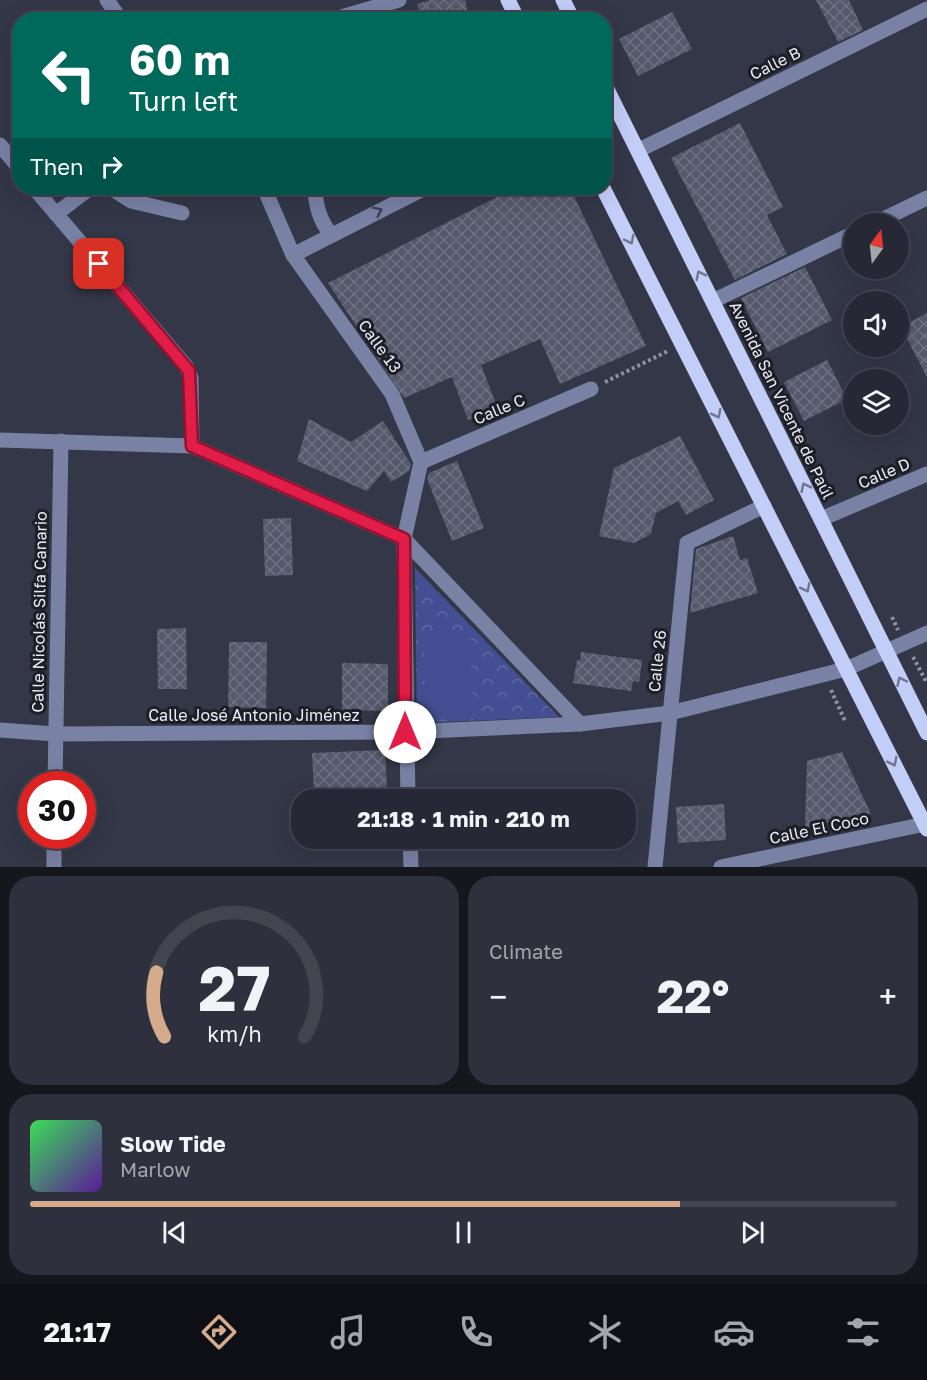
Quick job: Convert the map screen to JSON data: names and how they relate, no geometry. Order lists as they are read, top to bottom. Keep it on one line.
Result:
{"streets":{"main road":["Avenida San Vicente de Paúl"],"street":["Calle B","Calle 13","Calle C","Calle D","Calle Nicolás Silfa Canario","Calle 26","Calle José Antonio Jiménez","Calle El Coco"]},"crossings":[["Calle B","Avenida San Vicente de Paúl"],["Calle 13","Calle C"],["Avenida San Vicente de Paúl","Calle D"],["Avenida San Vicente de Paúl","Calle José Antonio Jiménez"],["Calle Nicolás Silfa Canario","Calle José Antonio Jiménez"],["Calle 26","Calle José Antonio Jiménez"]],"north":"top","page":{"turn":["60 m","Turn left"],"then":"Then","limit":"30","trip":"21:18 · 1 min · 210 m","tile":"Climate","heat":["−","22°","+"],"song":["Slow Tide","Marlow"],"tabs":"21:17","gauge":["27","km/h"]}}
